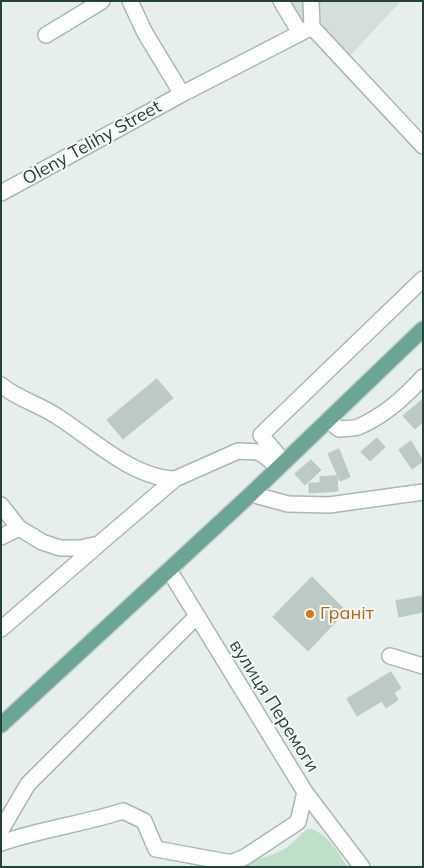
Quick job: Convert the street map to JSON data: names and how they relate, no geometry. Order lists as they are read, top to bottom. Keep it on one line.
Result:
{"streets":{"street":["Oleny Telihy Street","вулиця Перемоги"]},"places":["Граніт"]}
